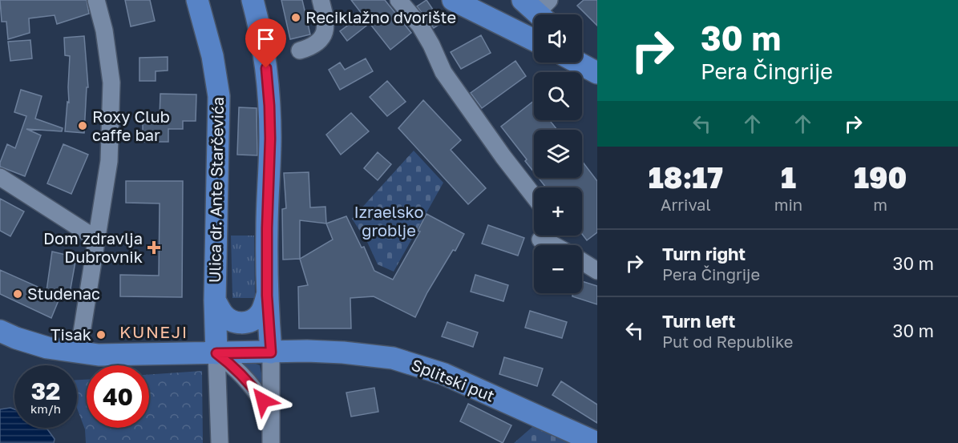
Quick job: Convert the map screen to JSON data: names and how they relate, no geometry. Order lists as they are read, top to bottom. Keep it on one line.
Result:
{"streets":{"main road":["Ulica dr. Ante Starčevića","Splitski put"]},"crossings":[["Ulica dr. Ante Starčevića","Splitski put"]],"districts":["KUNEJI"],"parks":["Izraelsko groblje"],"places":{"other":["Reciklažno dvorište","Roxy Club caffe bar","Studenac","Tisak"],"health":["Dom zdravlja Dubrovnik"]},"page":{"turn":["30 m","Pera Čingrije"],"map_buttons":["+","−"],"eta":["18:17","Arrival","1","min","190","m"],"list":[{"name":"Turn right","note":"Pera Čingrije","value":"30 m"},{"name":"Turn left","note":"Put od Republike","value":"30 m"}],"speed":"32 km/h","limit":"40"}}
